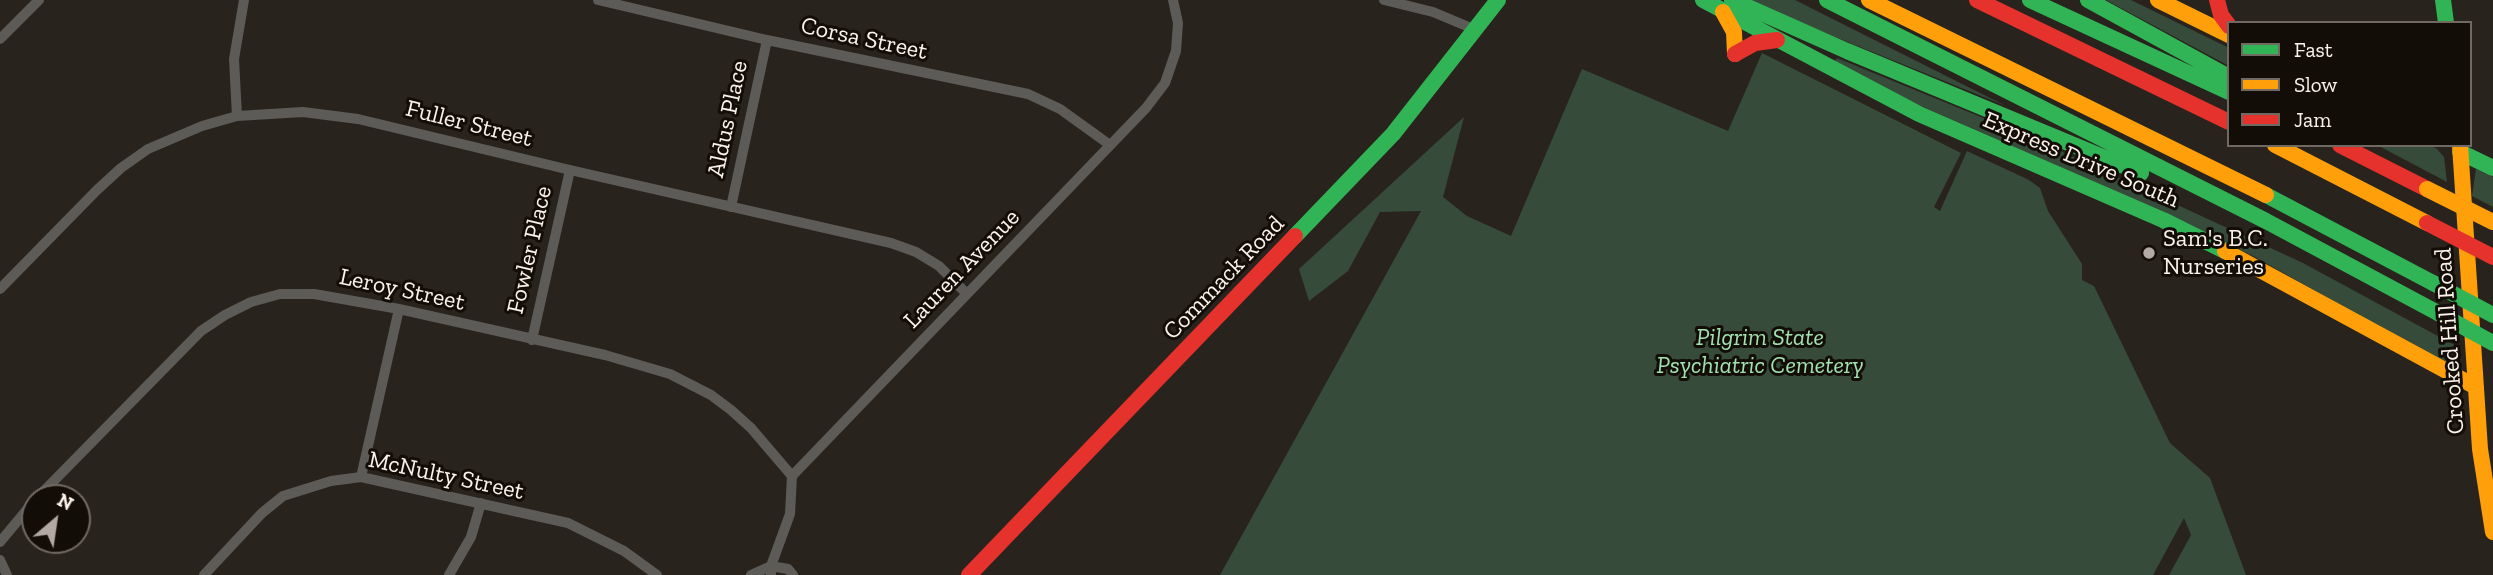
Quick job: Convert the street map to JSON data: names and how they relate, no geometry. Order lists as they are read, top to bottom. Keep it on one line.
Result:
{"streets":{"main road":["Express Drive South","Commack Road","Crooked Hill Road"],"street":["Corsa Street","Aldus Place","Fuller Street","Fowler Place","Lauren Avenue","Leroy Street","McNulty Street"]},"crossings":[["Corsa Street","Aldus Place"],["Corsa Street","Lauren Avenue"],["Aldus Place","Fuller Street"],["Fuller Street","Fowler Place"],["Fuller Street","Lauren Avenue"],["Express Drive South","Crooked Hill Road"],["Fowler Place","Leroy Street"],["Lauren Avenue","Leroy Street"]],"parks":["Pilgrim State Psychiatric Cemetery"],"places":["Sam's B.C. Nurseries"],"legend":["Fast","Slow","Jam"],"north":"top right"}
